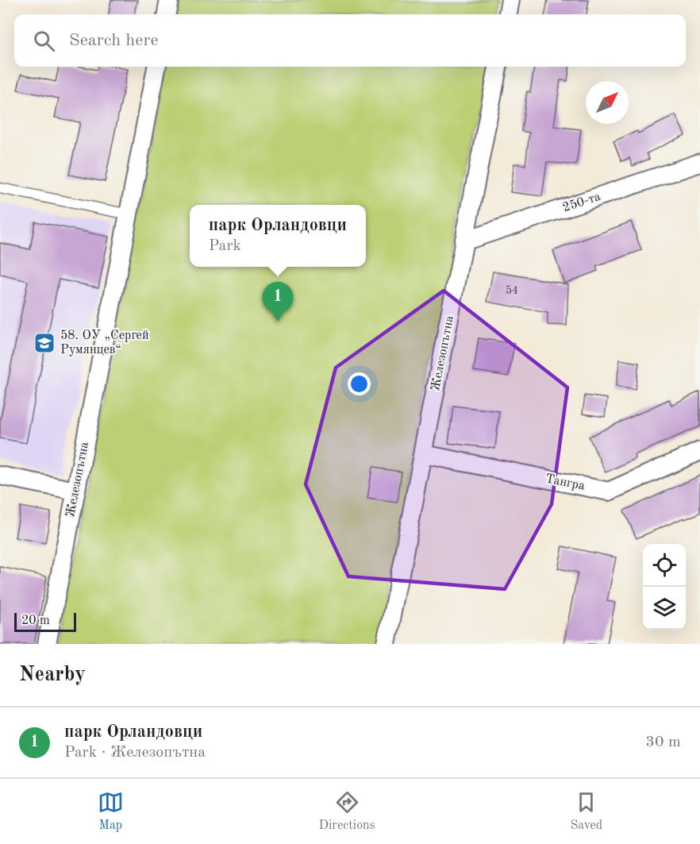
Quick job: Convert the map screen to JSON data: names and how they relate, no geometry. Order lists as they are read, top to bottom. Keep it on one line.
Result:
{"streets":{"street":["250-та","Железопътна","Тангра"]},"crossings":[["250-та","Железопътна"],["Железопътна","Тангра"]],"places":{"school or university":["58. ОУ „Сергей Румянцев“"]},"house_numbers":["54"],"scale_bar":"20 m","north":"top right","page":{"search":"Search here","popup":["парк Орландовци","Park"],"pins":"1","scale":"20 m","heading":"Nearby","list":[{"mark":"1","name":"парк Орландовци","note":"Park · Железопътна","value":"30 m"}],"nav":["Map","Directions","Saved"]}}
